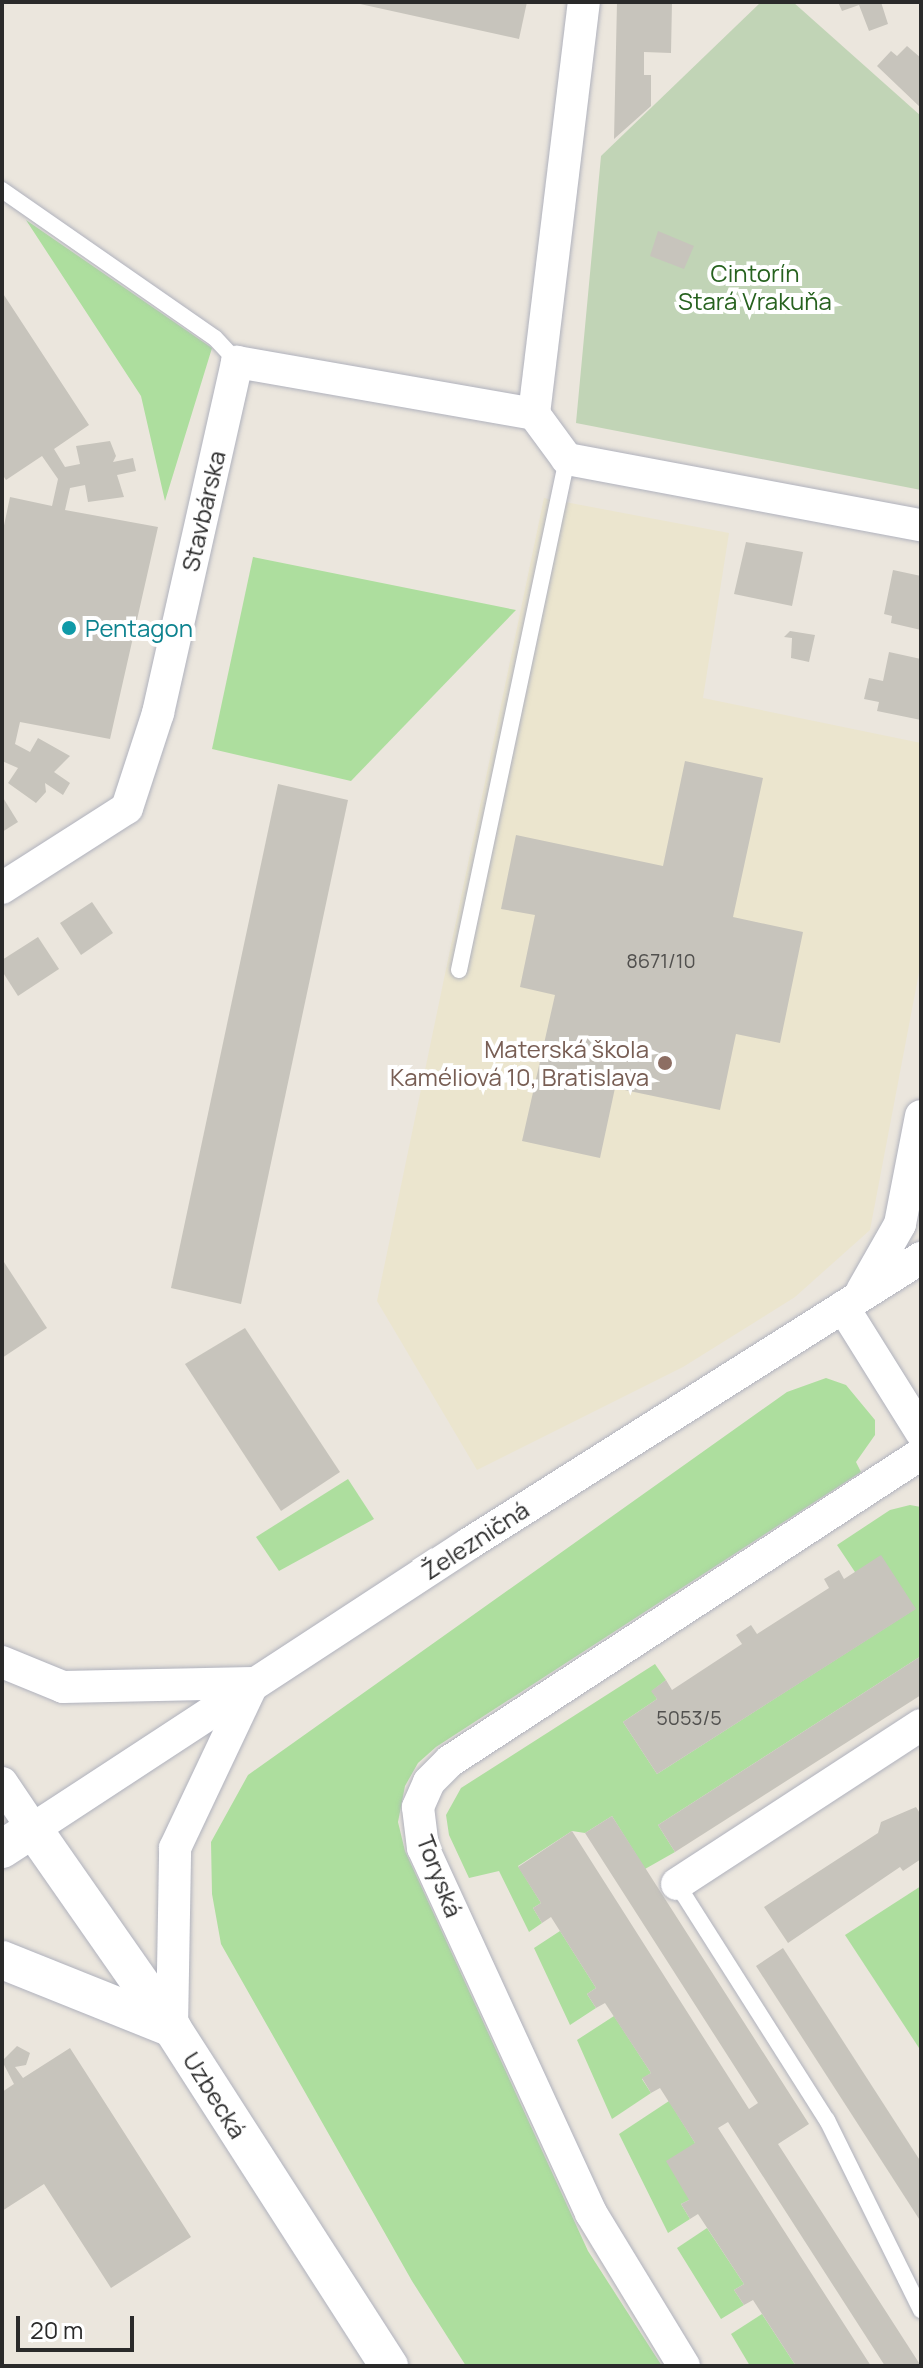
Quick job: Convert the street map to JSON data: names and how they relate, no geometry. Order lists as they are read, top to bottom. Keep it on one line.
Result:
{"streets":{"street":["Stavbárska","Železničná","Toryská","Uzbecká"]},"crossings":[["Železničná","Uzbecká"]],"parks":["Cintorín Stará Vrakuňa"],"places":["Pentagon","Materská škola Kaméliová 10, Bratislava"],"house_numbers":["8671/10","5053/5"],"scale_bar":"20 m"}
